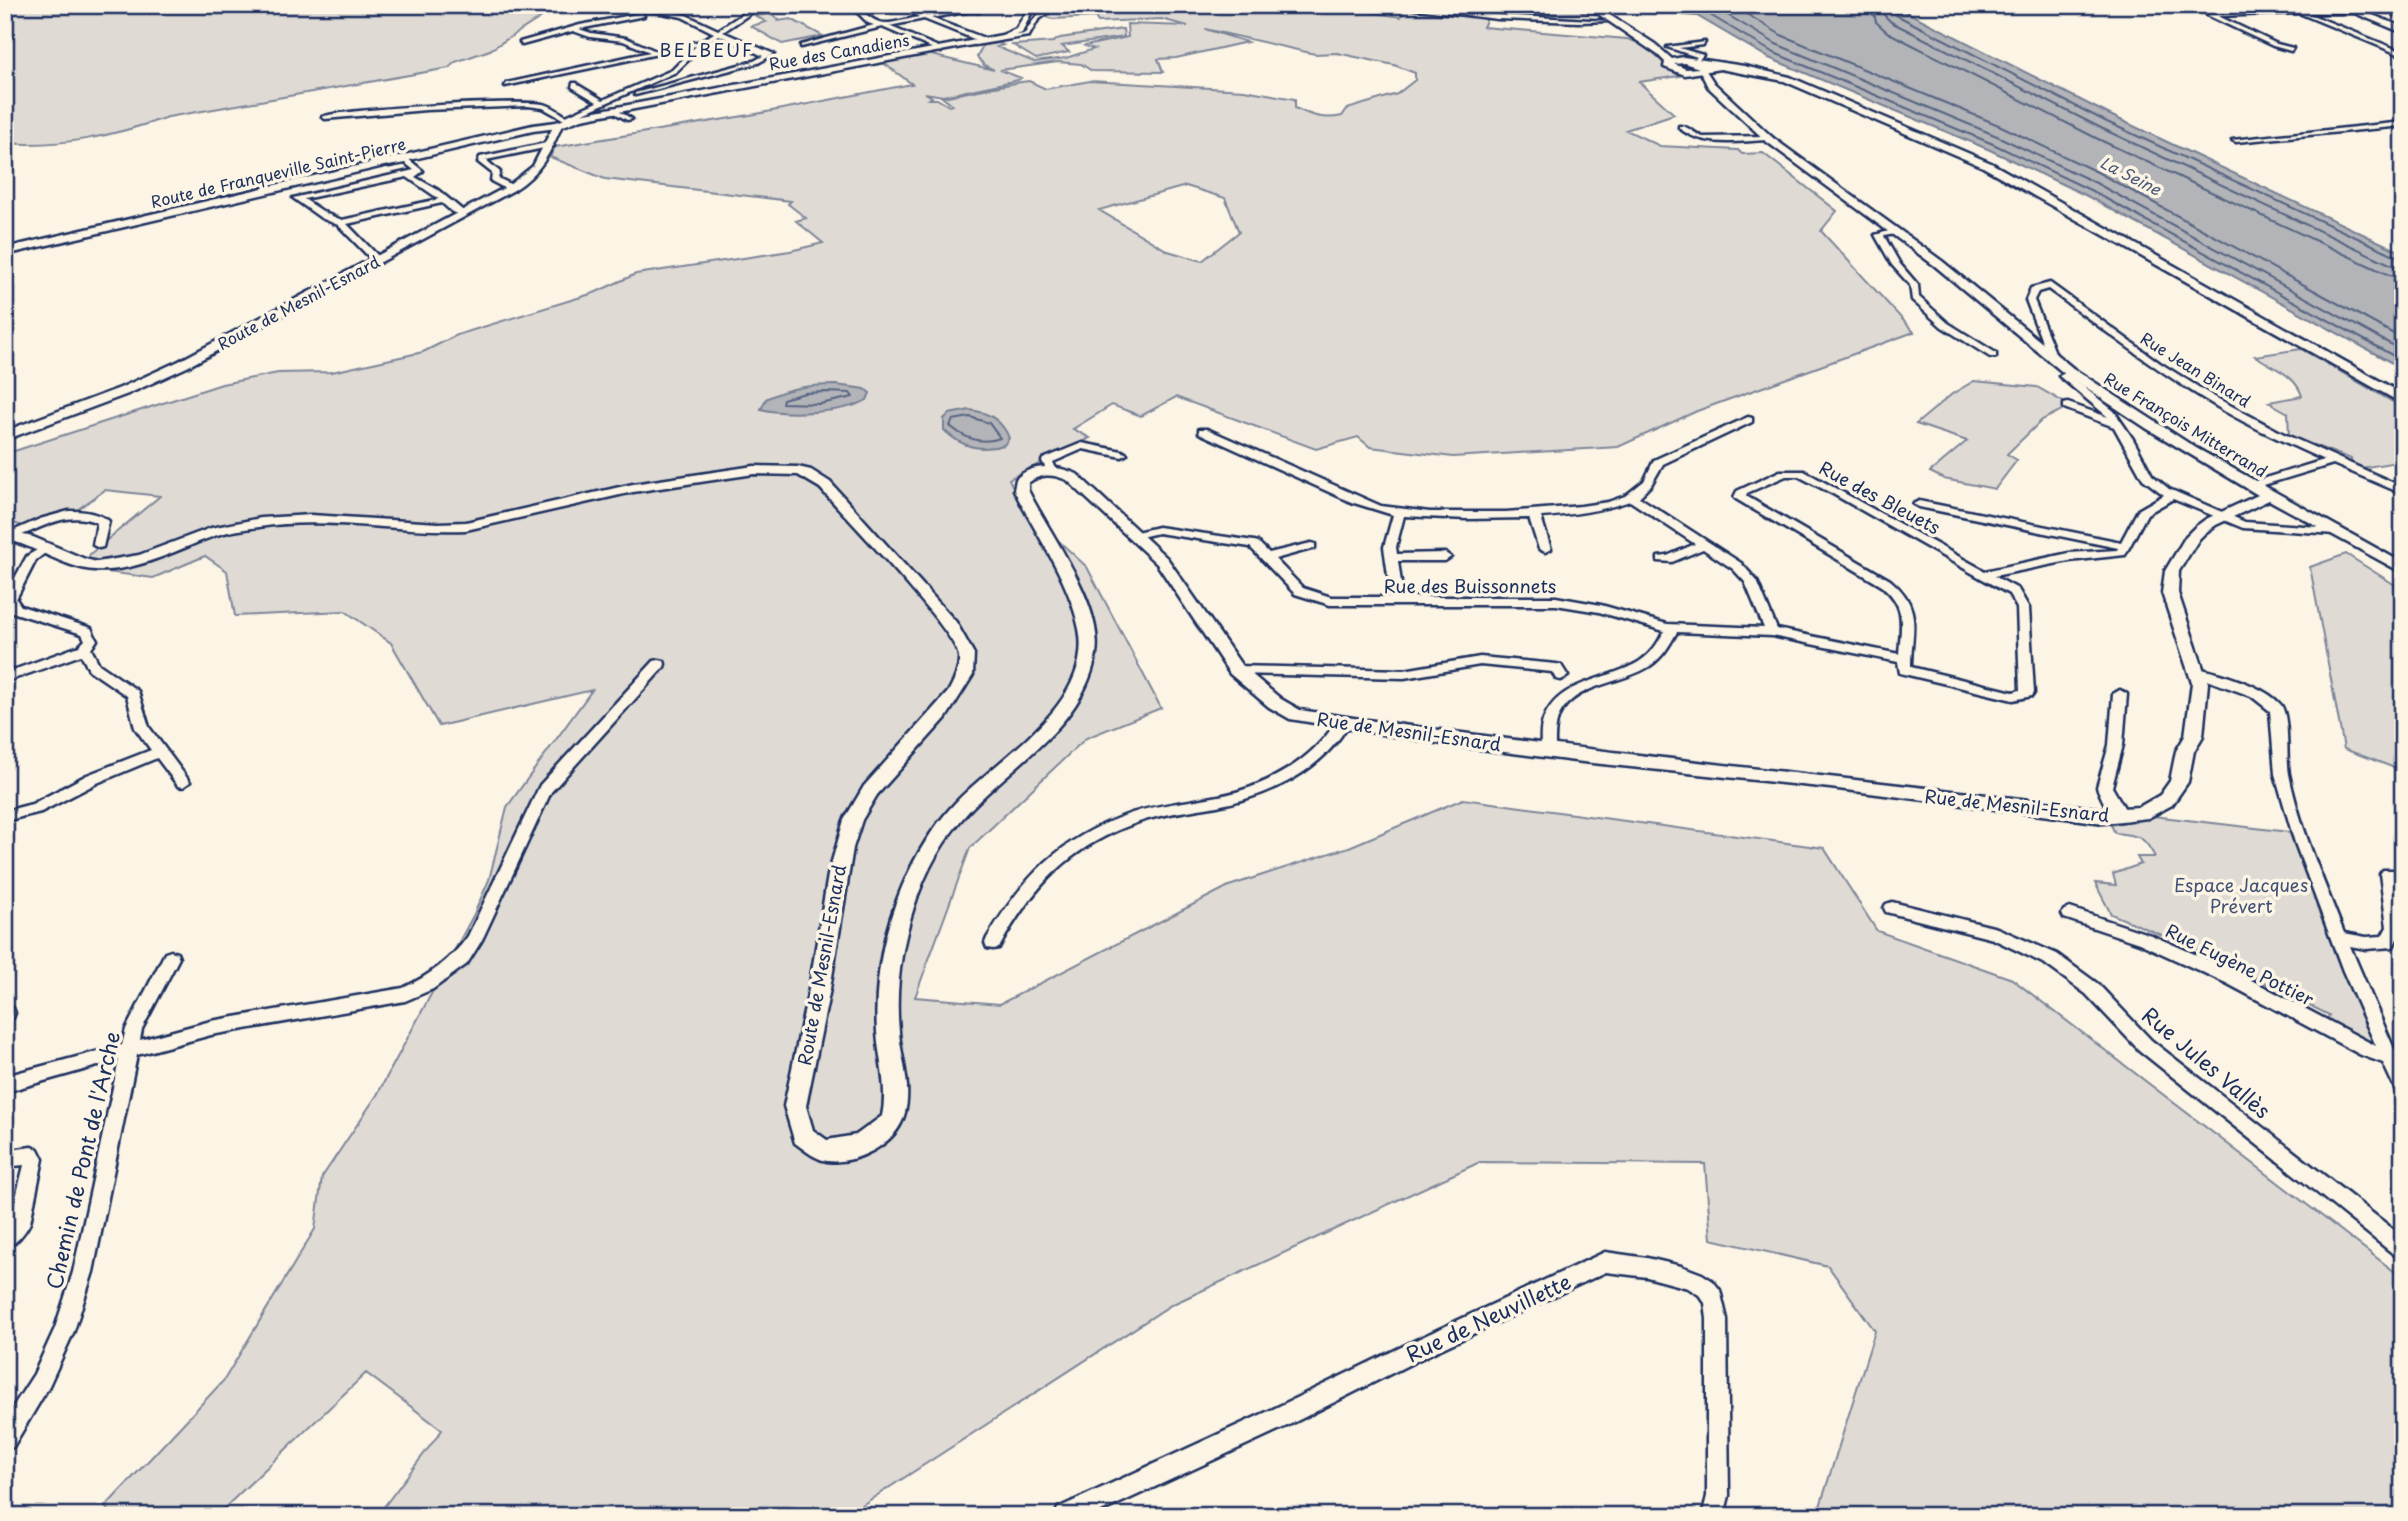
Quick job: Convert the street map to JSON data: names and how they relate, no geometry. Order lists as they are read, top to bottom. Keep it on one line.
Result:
{"streets":{"main road":["Rue des Canadiens","Route de Franqueville Saint-Pierre"],"street":["Route de Mesnil-Esnard","Rue Jean Binard","Rue François Mitterrand","Rue des Bleuets","Rue des Buissonnets","Rue de Mesnil-Esnard","Rue Eugène Pottier","Rue Jules Vallès","Chemin de Pont de l'Arche","Rue de Neuvillette"]},"crossings":[["Rue des Canadiens","Route de Franqueville Saint-Pierre"],["Rue des Canadiens","Route de Mesnil-Esnard"],["Route de Franqueville Saint-Pierre","Route de Mesnil-Esnard"],["Rue Jean Binard","Rue François Mitterrand"],["Rue François Mitterrand","Rue de Mesnil-Esnard"],["Rue des Bleuets","Rue des Buissonnets"]],"districts":["BELBEUF"],"water":["La Seine"],"parks":["Espace Jacques Prévert"]}
